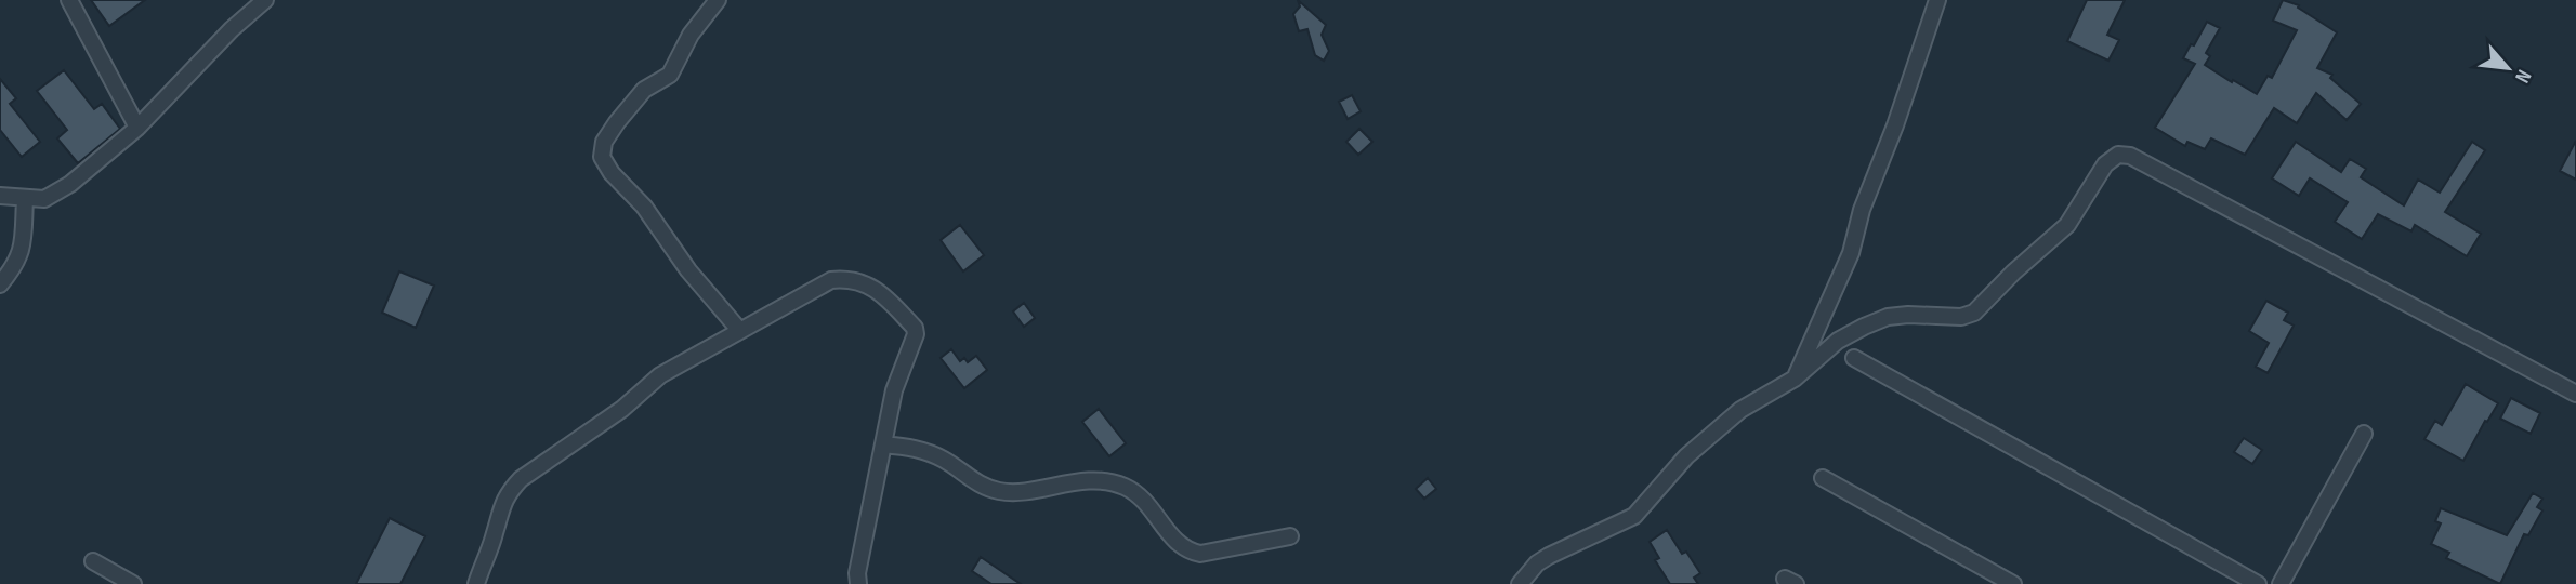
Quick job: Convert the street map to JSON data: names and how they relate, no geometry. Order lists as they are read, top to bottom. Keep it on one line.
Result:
{"north":"bottom right"}
